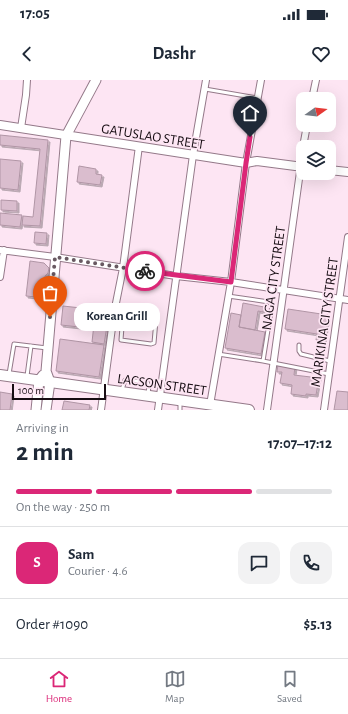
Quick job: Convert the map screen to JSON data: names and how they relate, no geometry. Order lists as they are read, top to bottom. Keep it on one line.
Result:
{"streets":{"main road":["LACSON STREET"],"street":["GATUSLAO STREET","NAGA CITY STREET","MARIKINA CITY STREET"]},"places":["Korean Grill"],"scale_bar":"100 m","north":"right","page":{"status":"17:05","header":"Dashr","bubble":"Korean Grill","scale":"100 m","heading":["2 min","Arriving in","17:07–17:12"],"panel":["Sam","Courier · 4.6","Order #1090","$5.13"],"bar":"On the way · 250 m","round":"S","tabs":["Home","Map","Saved"]}}
